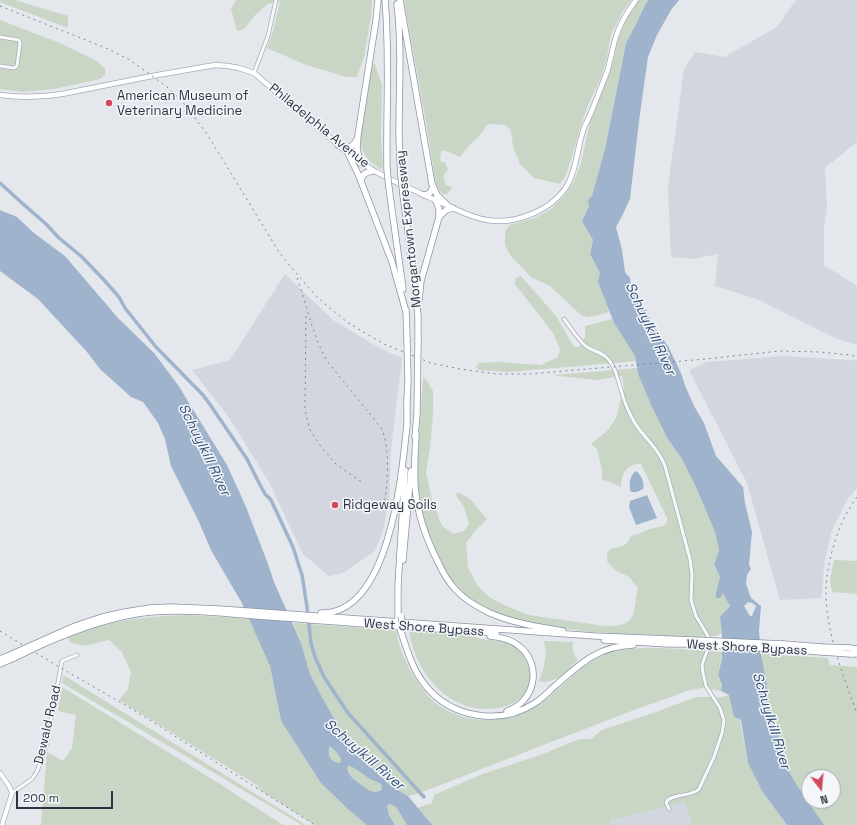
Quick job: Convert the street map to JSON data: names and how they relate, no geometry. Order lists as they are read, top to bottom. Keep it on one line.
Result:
{"streets":{"highway":["Morgantown Expressway","West Shore Bypass"],"main road":["Philadelphia Avenue"],"street":["Dewald Road"]},"water":["Schuylkill River"],"places":["American Museum of Veterinary Medicine","Ridgeway Soils"],"scale_bar":"200 m","north":"bottom"}
